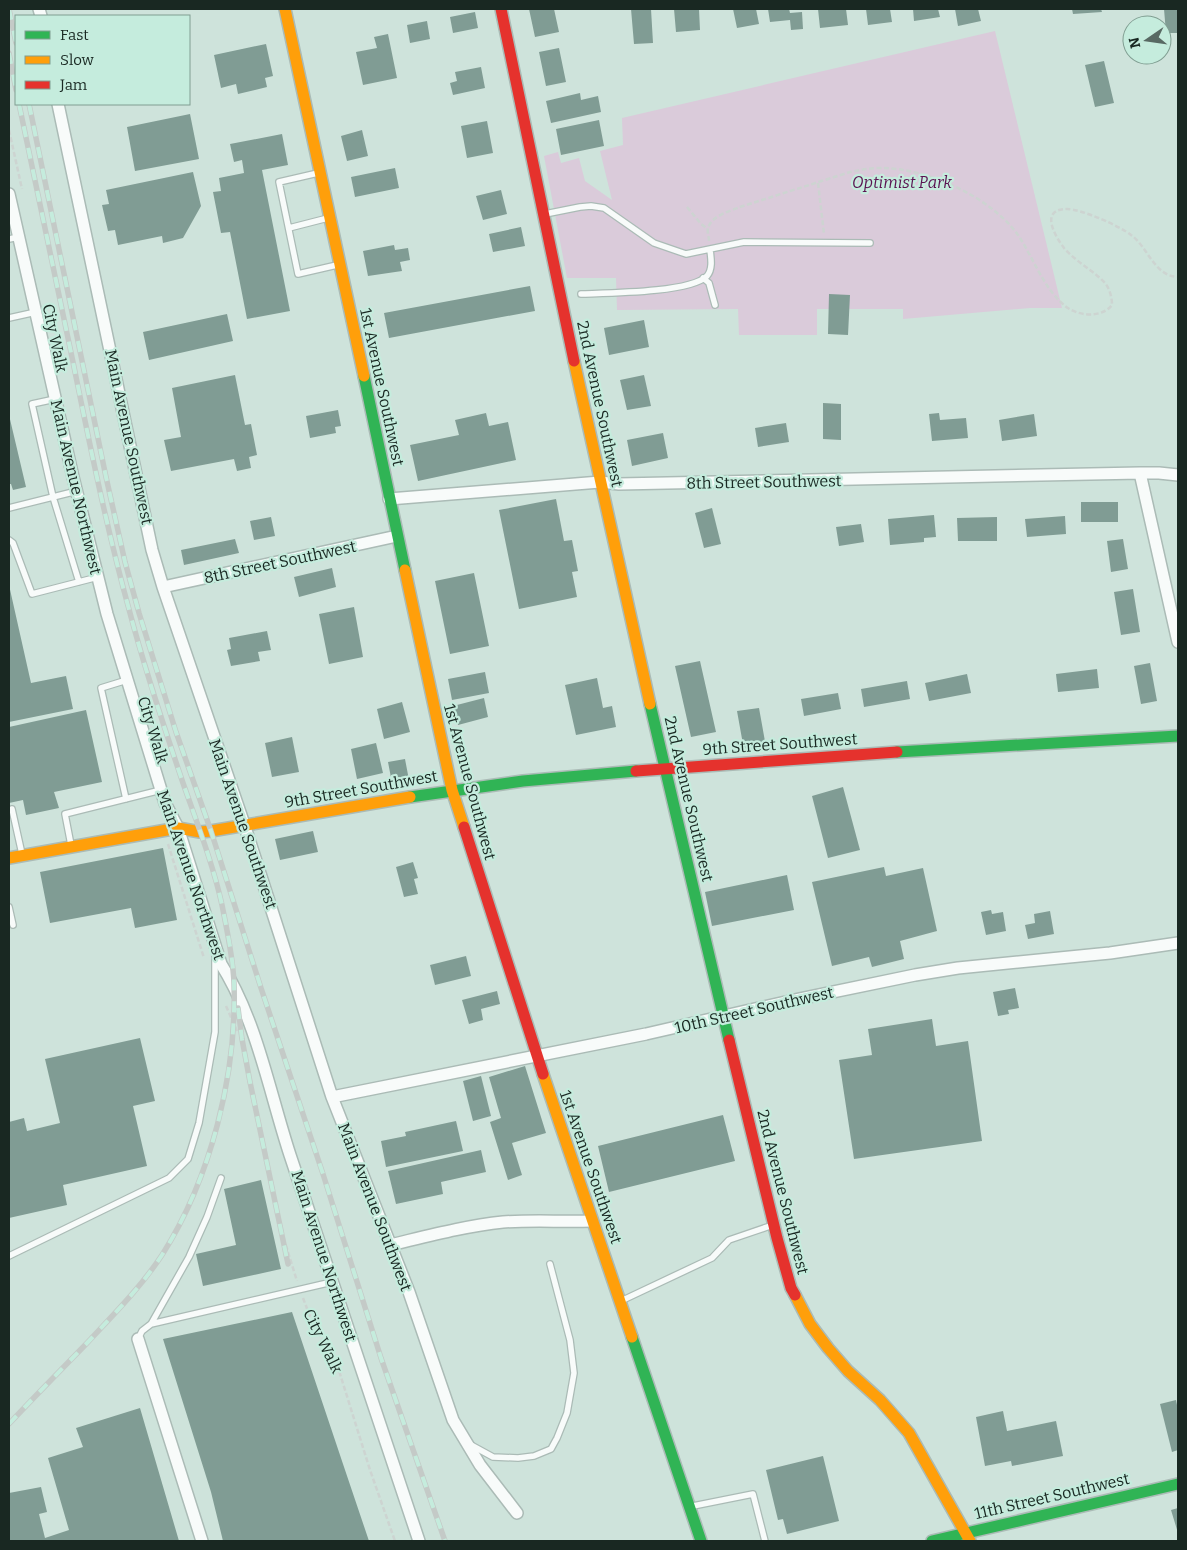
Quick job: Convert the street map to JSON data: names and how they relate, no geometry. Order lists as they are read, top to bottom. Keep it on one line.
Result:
{"streets":{"main road":["1st Avenue Southwest","2nd Avenue Southwest","9th Street Southwest","11th Street Southwest"],"street":["Main Avenue Southwest","8th Street Southwest","Main Avenue Northwest","10th Street Southwest"],"path":["City Walk"]},"crossings":[["1st Avenue Southwest","8th Street Southwest"],["1st Avenue Southwest","9th Street Southwest"],["1st Avenue Southwest","10th Street Southwest"],["2nd Avenue Southwest","8th Street Southwest"],["2nd Avenue Southwest","9th Street Southwest"],["2nd Avenue Southwest","10th Street Southwest"],["2nd Avenue Southwest","11th Street Southwest"],["Main Avenue Southwest","8th Street Southwest"],["Main Avenue Southwest","9th Street Southwest"],["Main Avenue Southwest","10th Street Southwest"],["Main Avenue Northwest","9th Street Southwest"]],"parks":["Optimist Park"],"legend":["Fast","Slow","Jam"],"north":"left"}
